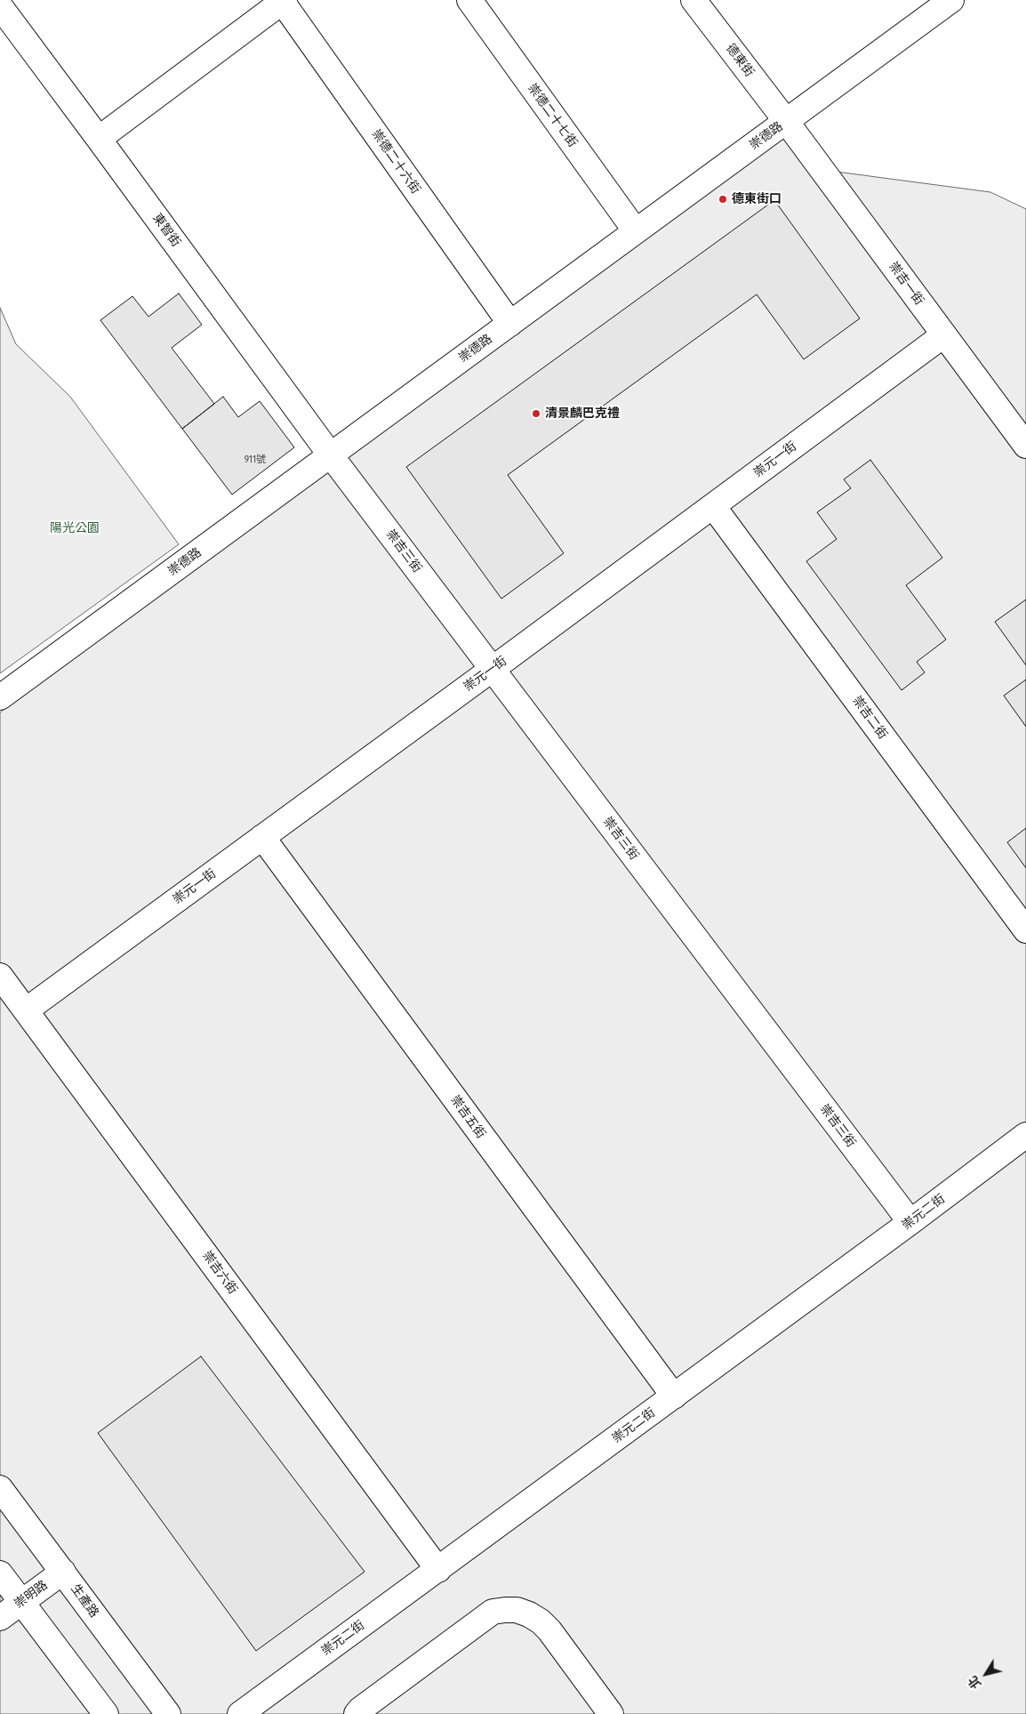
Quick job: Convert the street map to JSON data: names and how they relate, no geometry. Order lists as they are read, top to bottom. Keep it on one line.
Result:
{"streets":{"street":["德東街","崇德二十七街","崇德路","崇德二十六街","東智街","崇吉一街","崇元一街","崇吉三街","崇吉二街","崇吉五街","崇元二街","崇吉六街","崇明路","生產路"]},"crossings":[["德東街","崇德路"],["德東街","崇吉一街"],["崇德二十七街","崇德路"],["崇德路","崇德二十六街"],["崇德路","東智街"],["崇德路","崇吉一街"],["崇德路","崇吉三街"],["東智街","崇吉三街"],["崇吉一街","崇元一街"],["崇元一街","崇吉三街"],["崇元一街","崇吉二街"],["崇元一街","崇吉五街"],["崇元一街","崇吉六街"],["崇吉三街","崇元二街"],["崇吉五街","崇元二街"],["崇元二街","崇吉六街"],["崇明路","生產路"]],"parks":["陽光公園"],"places":["德東街口","清景麟巴克禮"],"house_numbers":["911號"],"north":"bottom left"}
